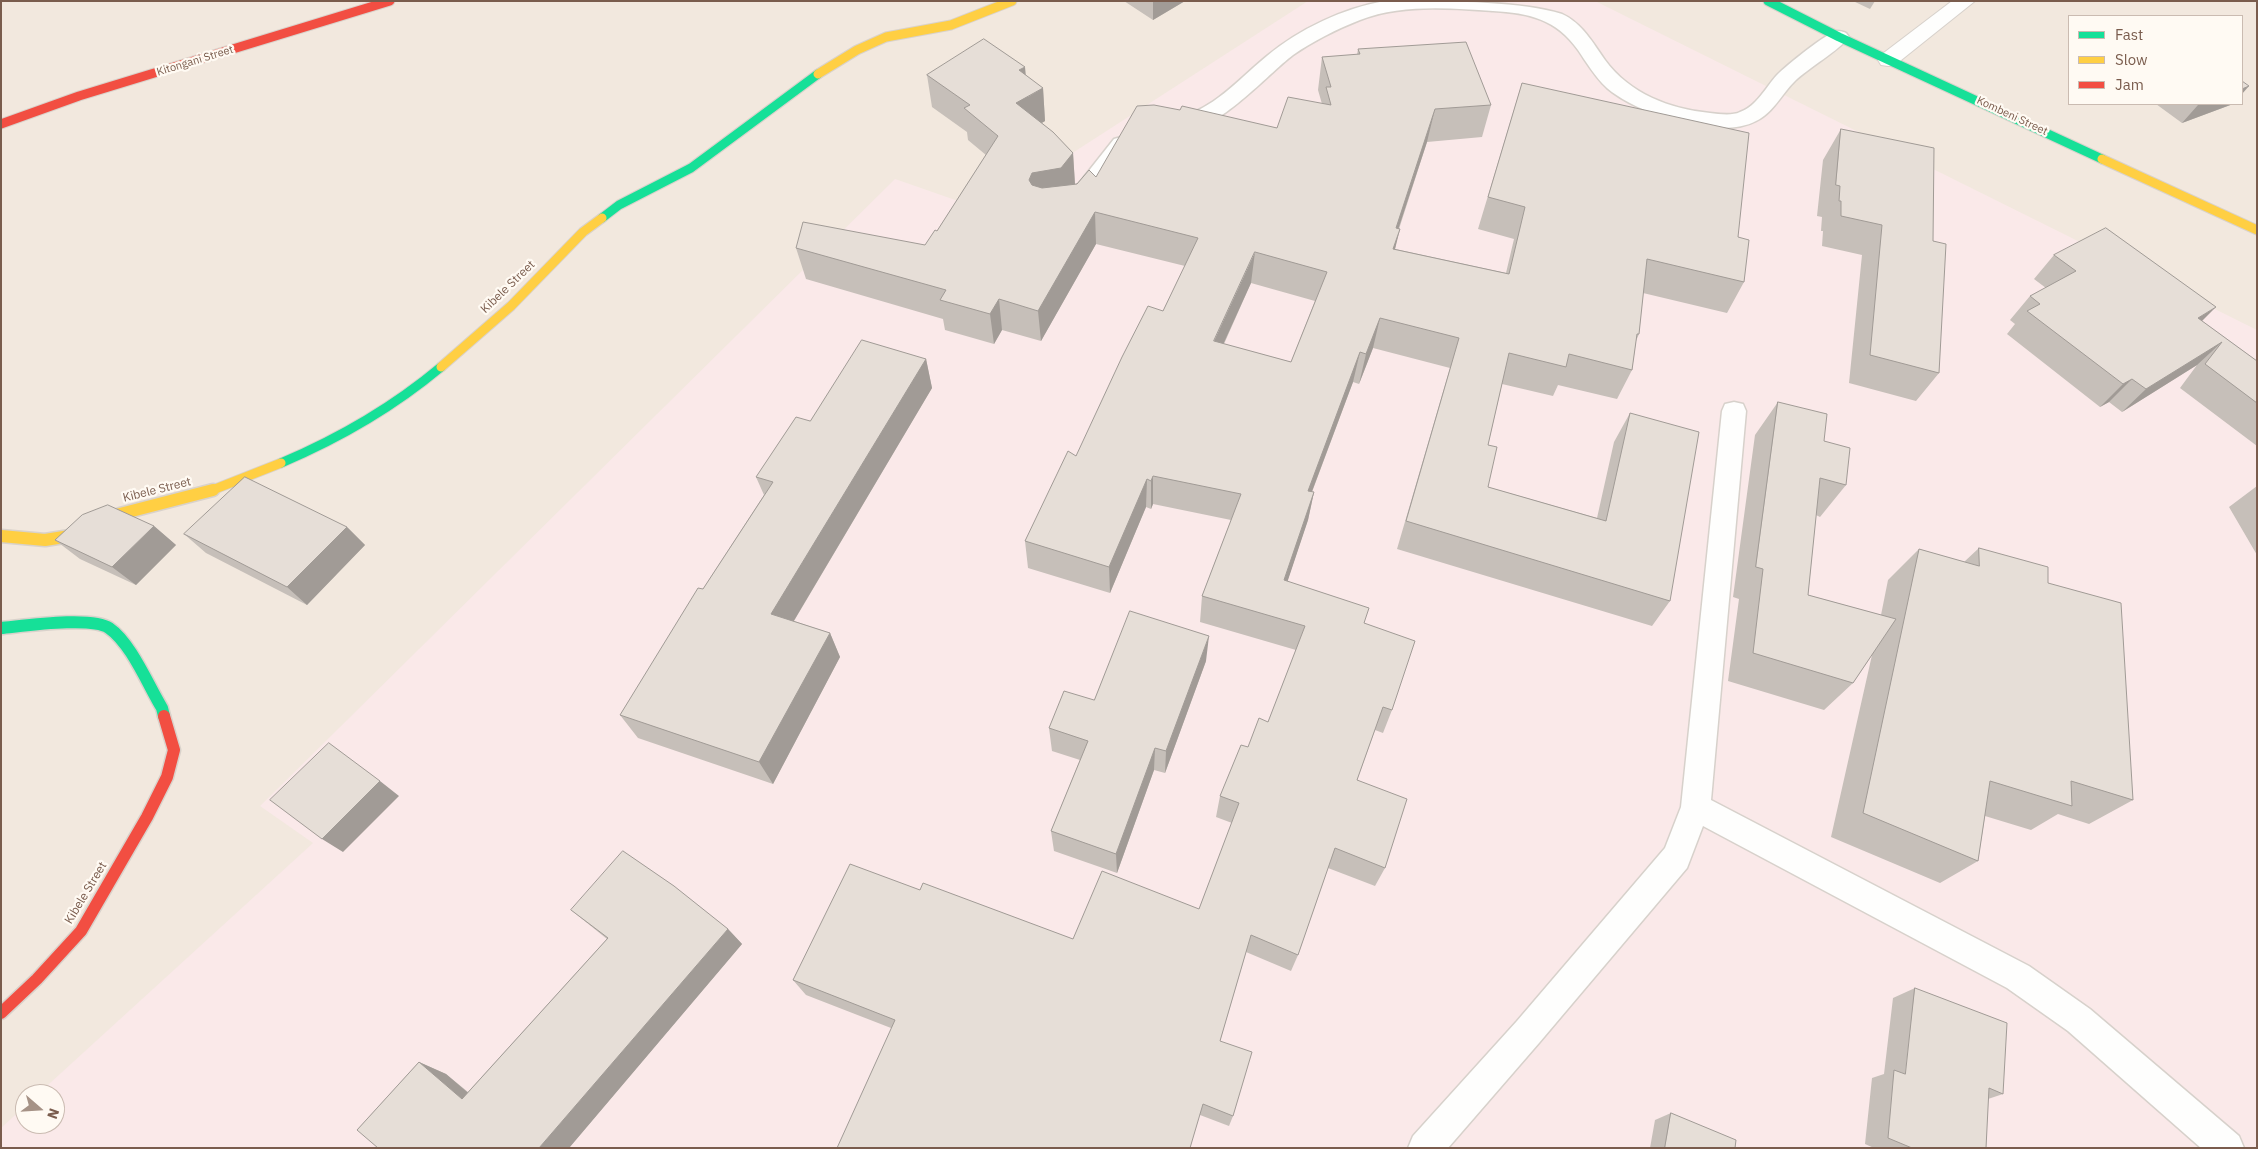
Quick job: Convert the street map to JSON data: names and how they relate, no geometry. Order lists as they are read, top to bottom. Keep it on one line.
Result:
{"streets":{"street":["Kitongani Street","Kombeni Street","Kibele Street"]},"legend":["Fast","Slow","Jam"],"north":"right"}
